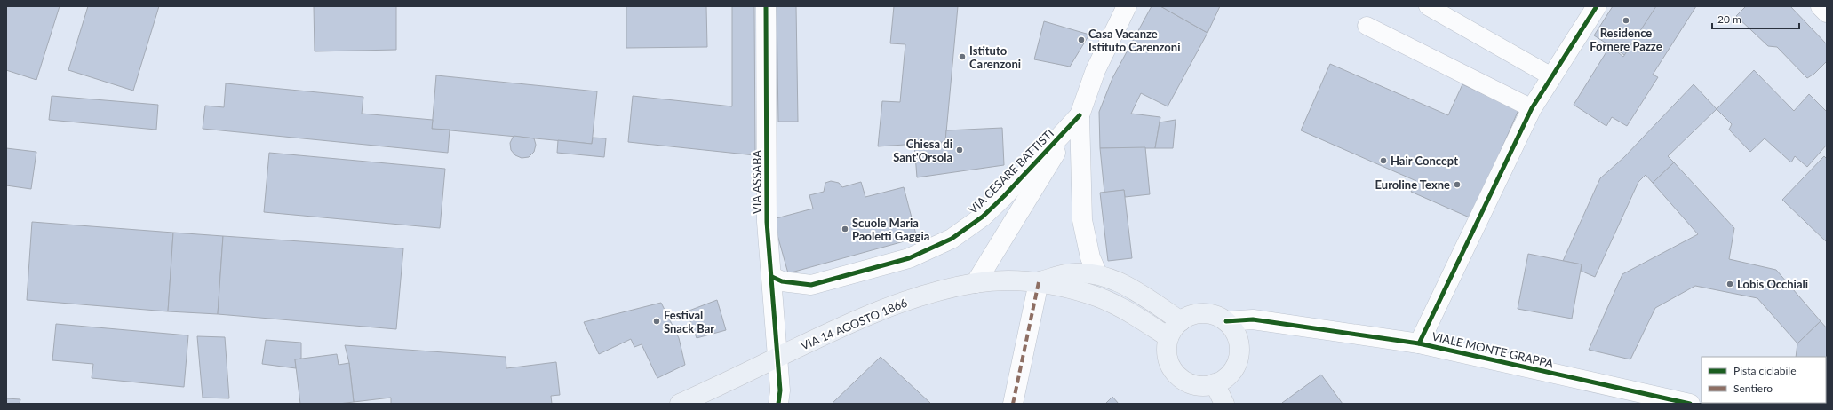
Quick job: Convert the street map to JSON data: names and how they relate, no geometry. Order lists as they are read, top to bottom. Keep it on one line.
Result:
{"streets":{"main road":["VIA 14 AGOSTO 1866"],"street":["VIA CESARE BATTISTI","VIA ASSABA","VIALE MONTE GRAPPA"]},"crossings":[["VIA CESARE BATTISTI","VIA ASSABA"],["VIA CESARE BATTISTI","VIA 14 AGOSTO 1866"],["VIA ASSABA","VIA 14 AGOSTO 1866"],["VIA 14 AGOSTO 1866","VIALE MONTE GRAPPA"]],"places":["Residence Fornere Pazze","Casa Vacanze Istituto Carenzoni","Istituto Carenzoni","Chiesa di Sant'Orsola","Hair Concept","Euroline Texne","Scuole Maria Paoletti Gaggia","Lobis Occhiali","Festival Snack Bar"],"legend":["Pista ciclabile","Sentiero"],"scale_bar":"20 m"}
